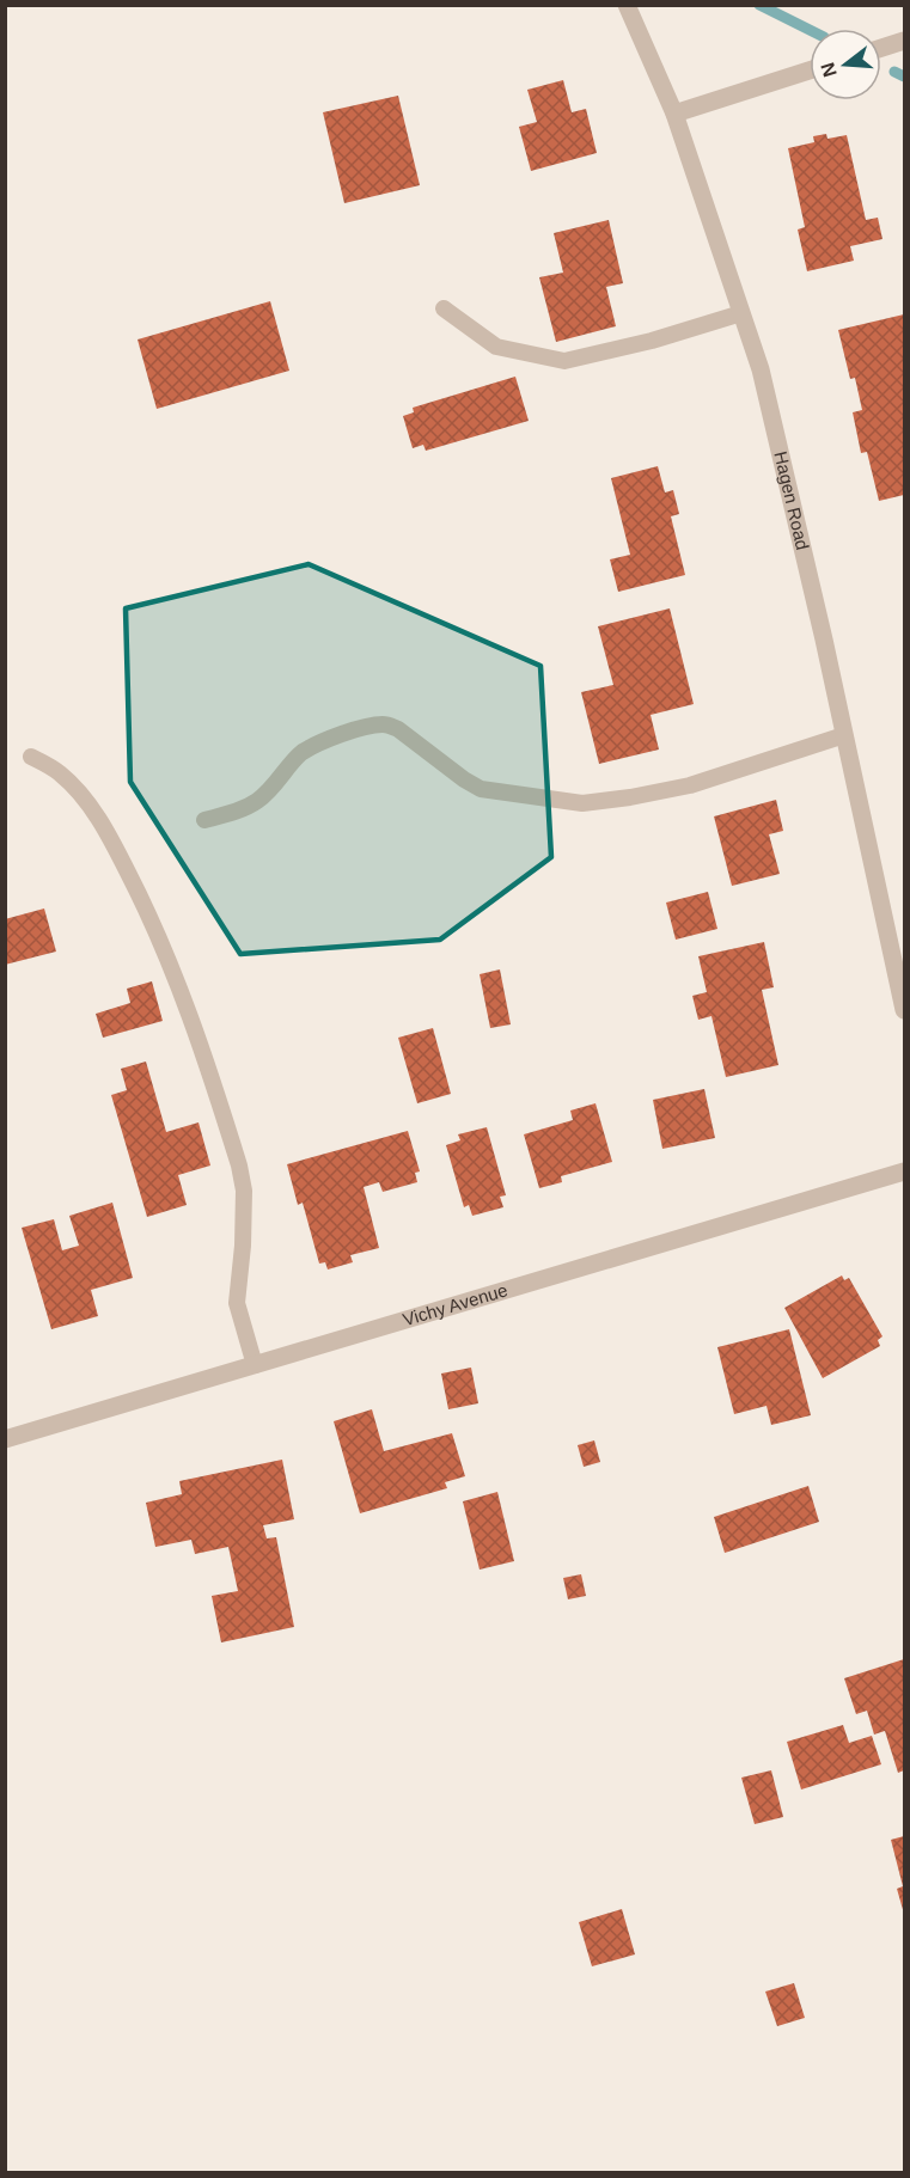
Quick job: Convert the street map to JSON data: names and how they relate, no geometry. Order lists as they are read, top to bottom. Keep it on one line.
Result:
{"streets":{"street":["Hagen Road","Vichy Avenue"]},"north":"left"}
